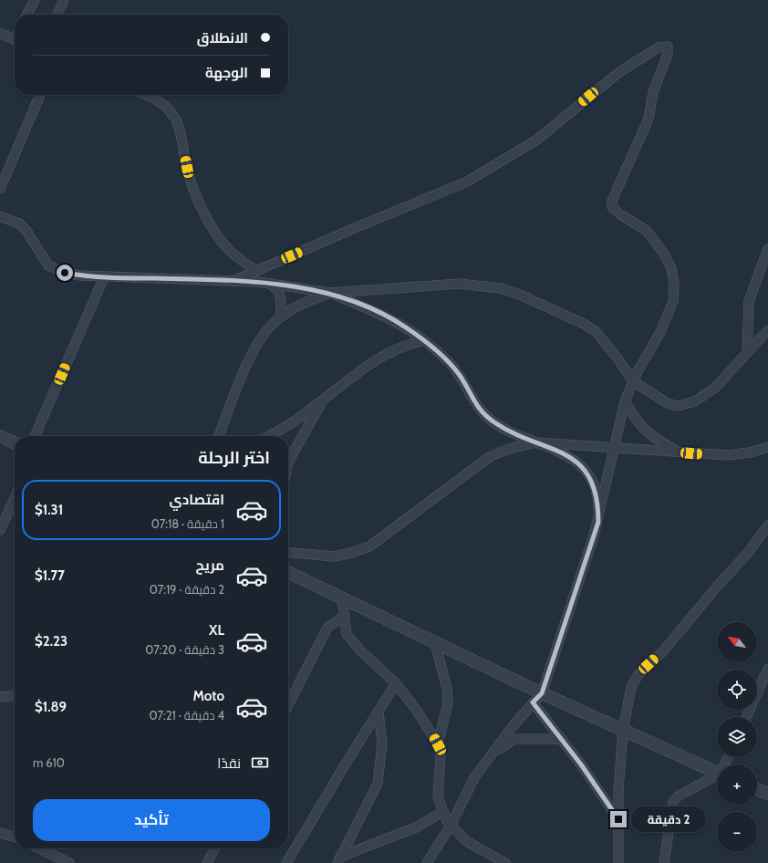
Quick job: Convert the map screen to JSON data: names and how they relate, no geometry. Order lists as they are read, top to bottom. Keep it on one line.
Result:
{"north":"top left","page":{"banner":["الانطلاق","الوجهة"],"heading":"اختر الرحلة","list":[{"name":"اقتصادي","note":"1 دقيقة · 07:18","value":"$1.31"},{"name":"مريح","note":"2 دقيقة · 07:19","value":"$1.77"},{"name":"XL","note":"3 دقيقة · 07:20","value":"$2.23"},{"name":"Moto","note":"4 دقيقة · 07:21","value":"$1.89"}],"map_buttons":["+","−"],"pay":["نقدًا","610 m"],"buttons":"تأكيد","bubble":"2 دقيقة"}}
